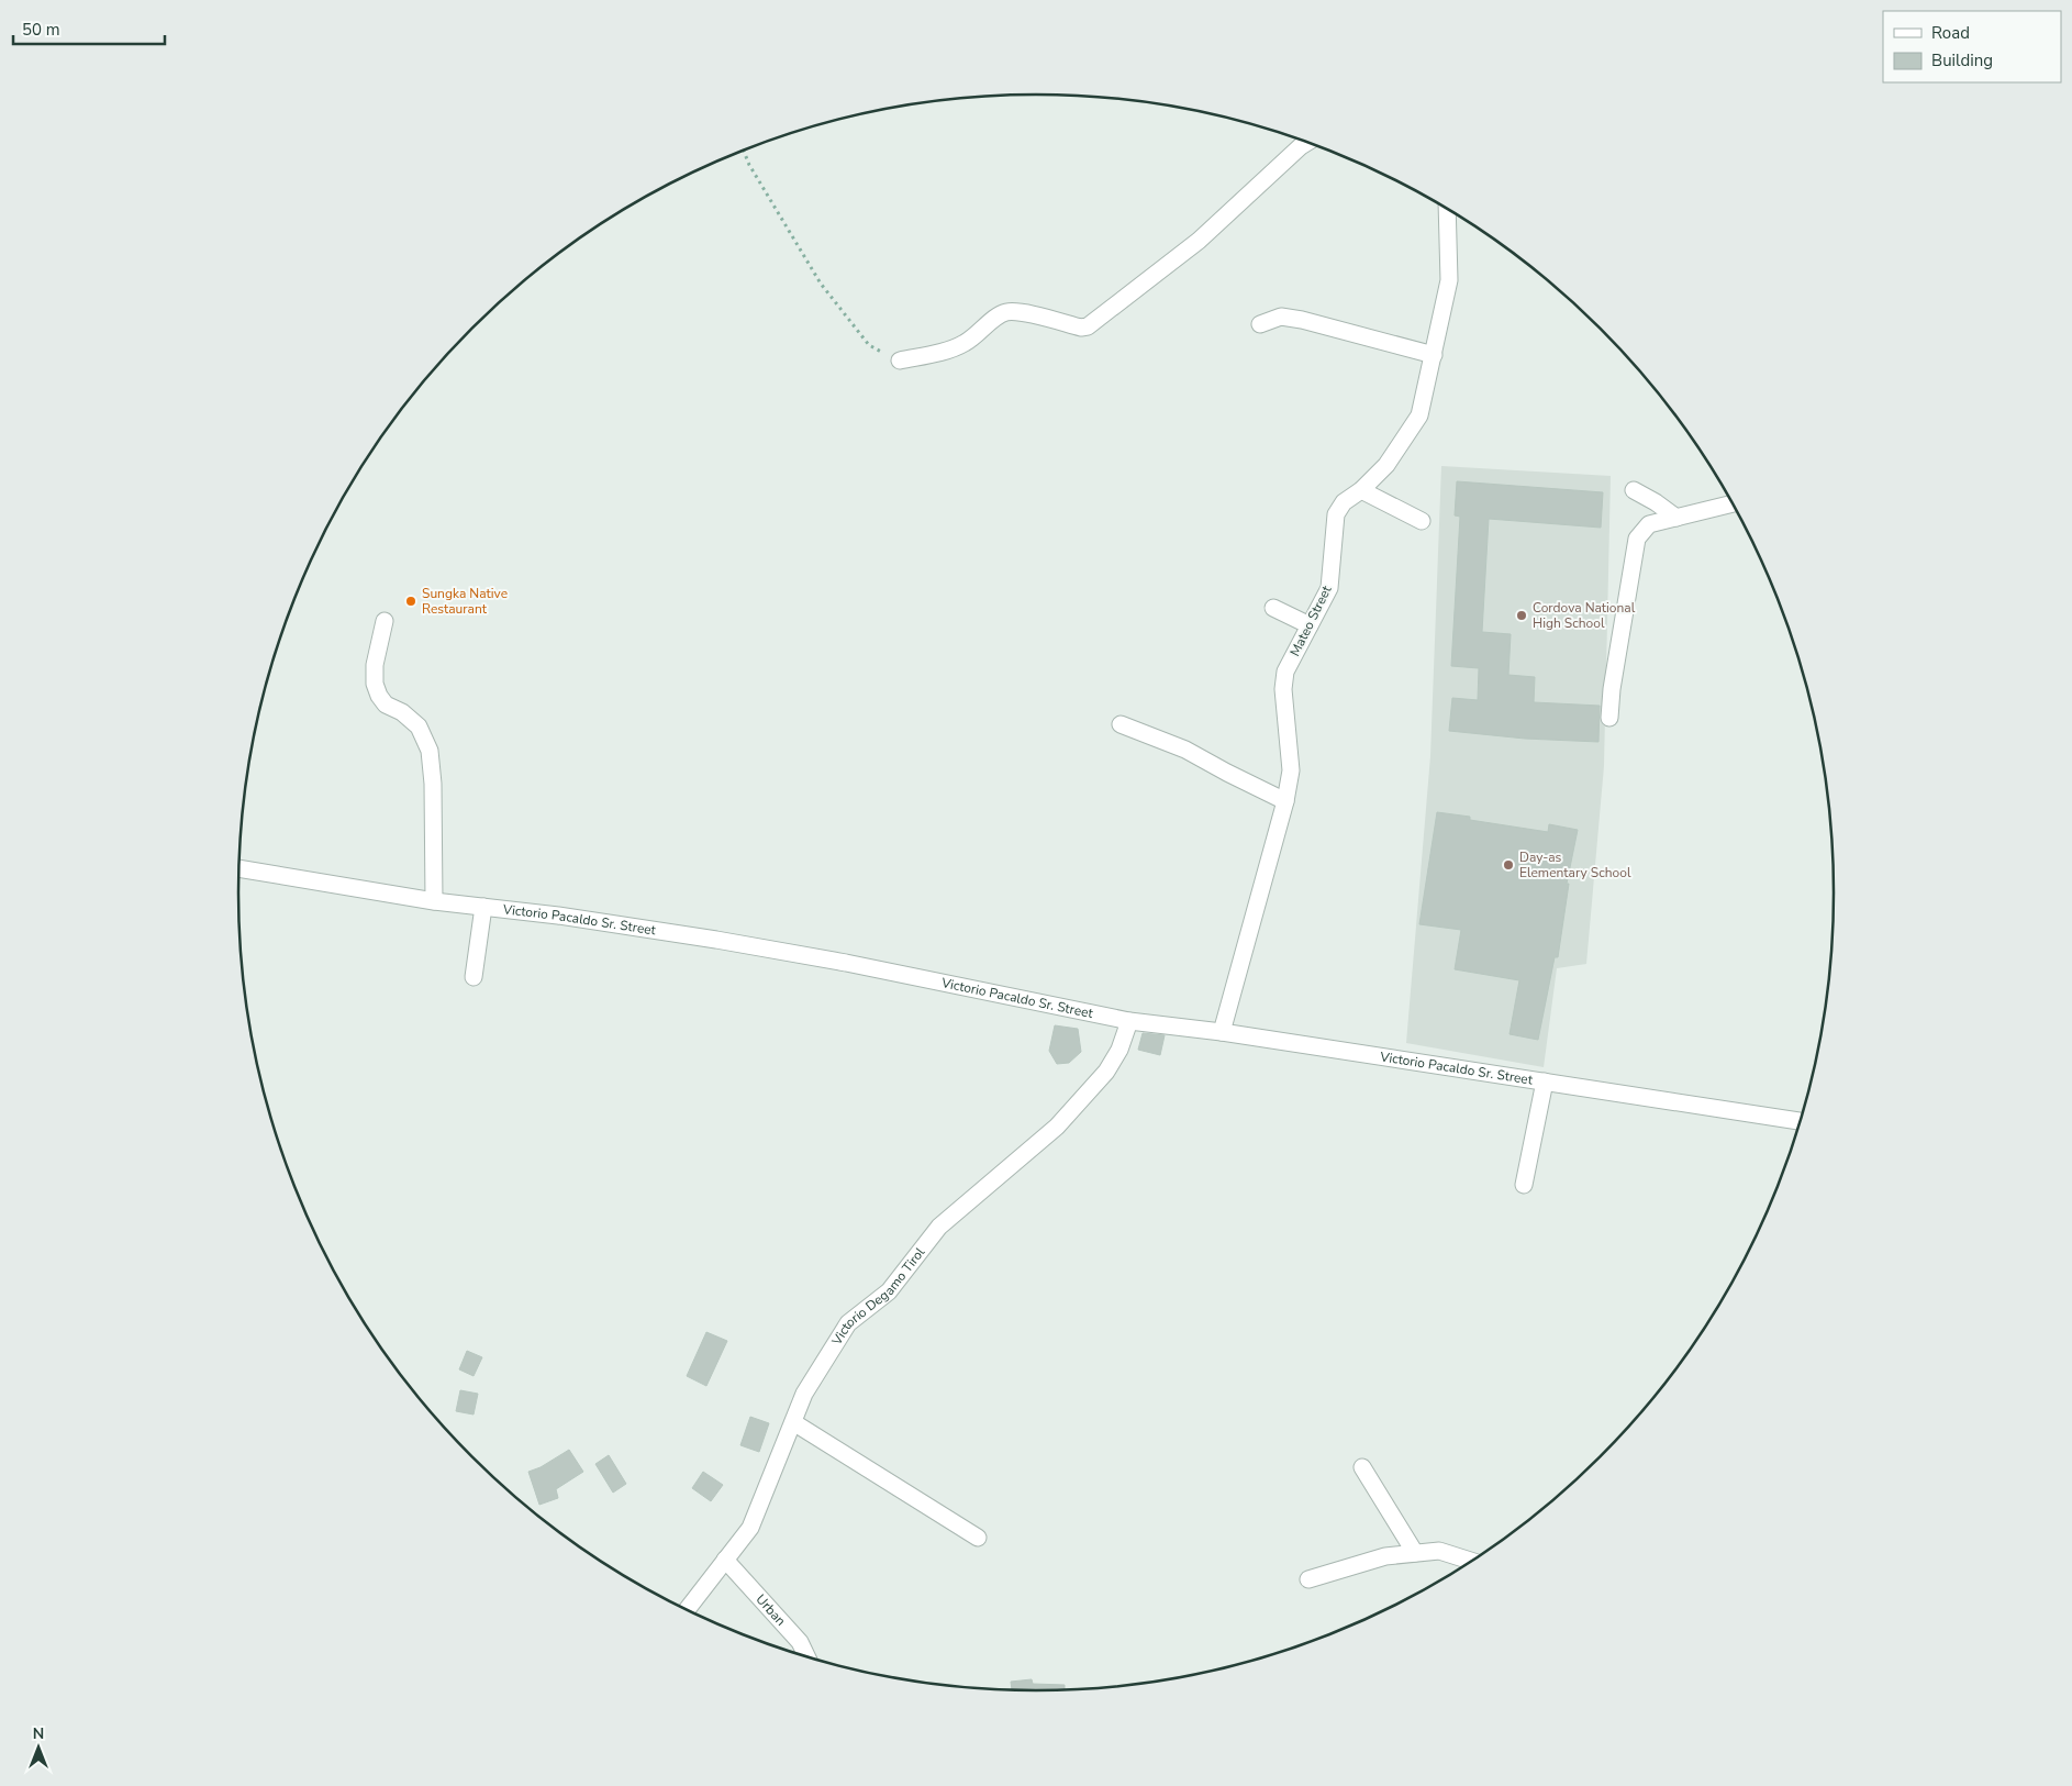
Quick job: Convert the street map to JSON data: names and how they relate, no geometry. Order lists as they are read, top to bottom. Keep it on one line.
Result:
{"streets":{"street":["Mateo Street","Victorio Pacaldo Sr. Street","Victorio Degamo Tirol","Urban"]},"crossings":[["Mateo Street","Victorio Pacaldo Sr. Street"],["Victorio Pacaldo Sr. Street","Victorio Degamo Tirol"],["Victorio Degamo Tirol","Urban"]],"places":["Sungka Native Restaurant","Cordova National High School","Day-as Elementary School"],"legend":["Road","Building"],"scale_bar":"50 m","north":"top"}
